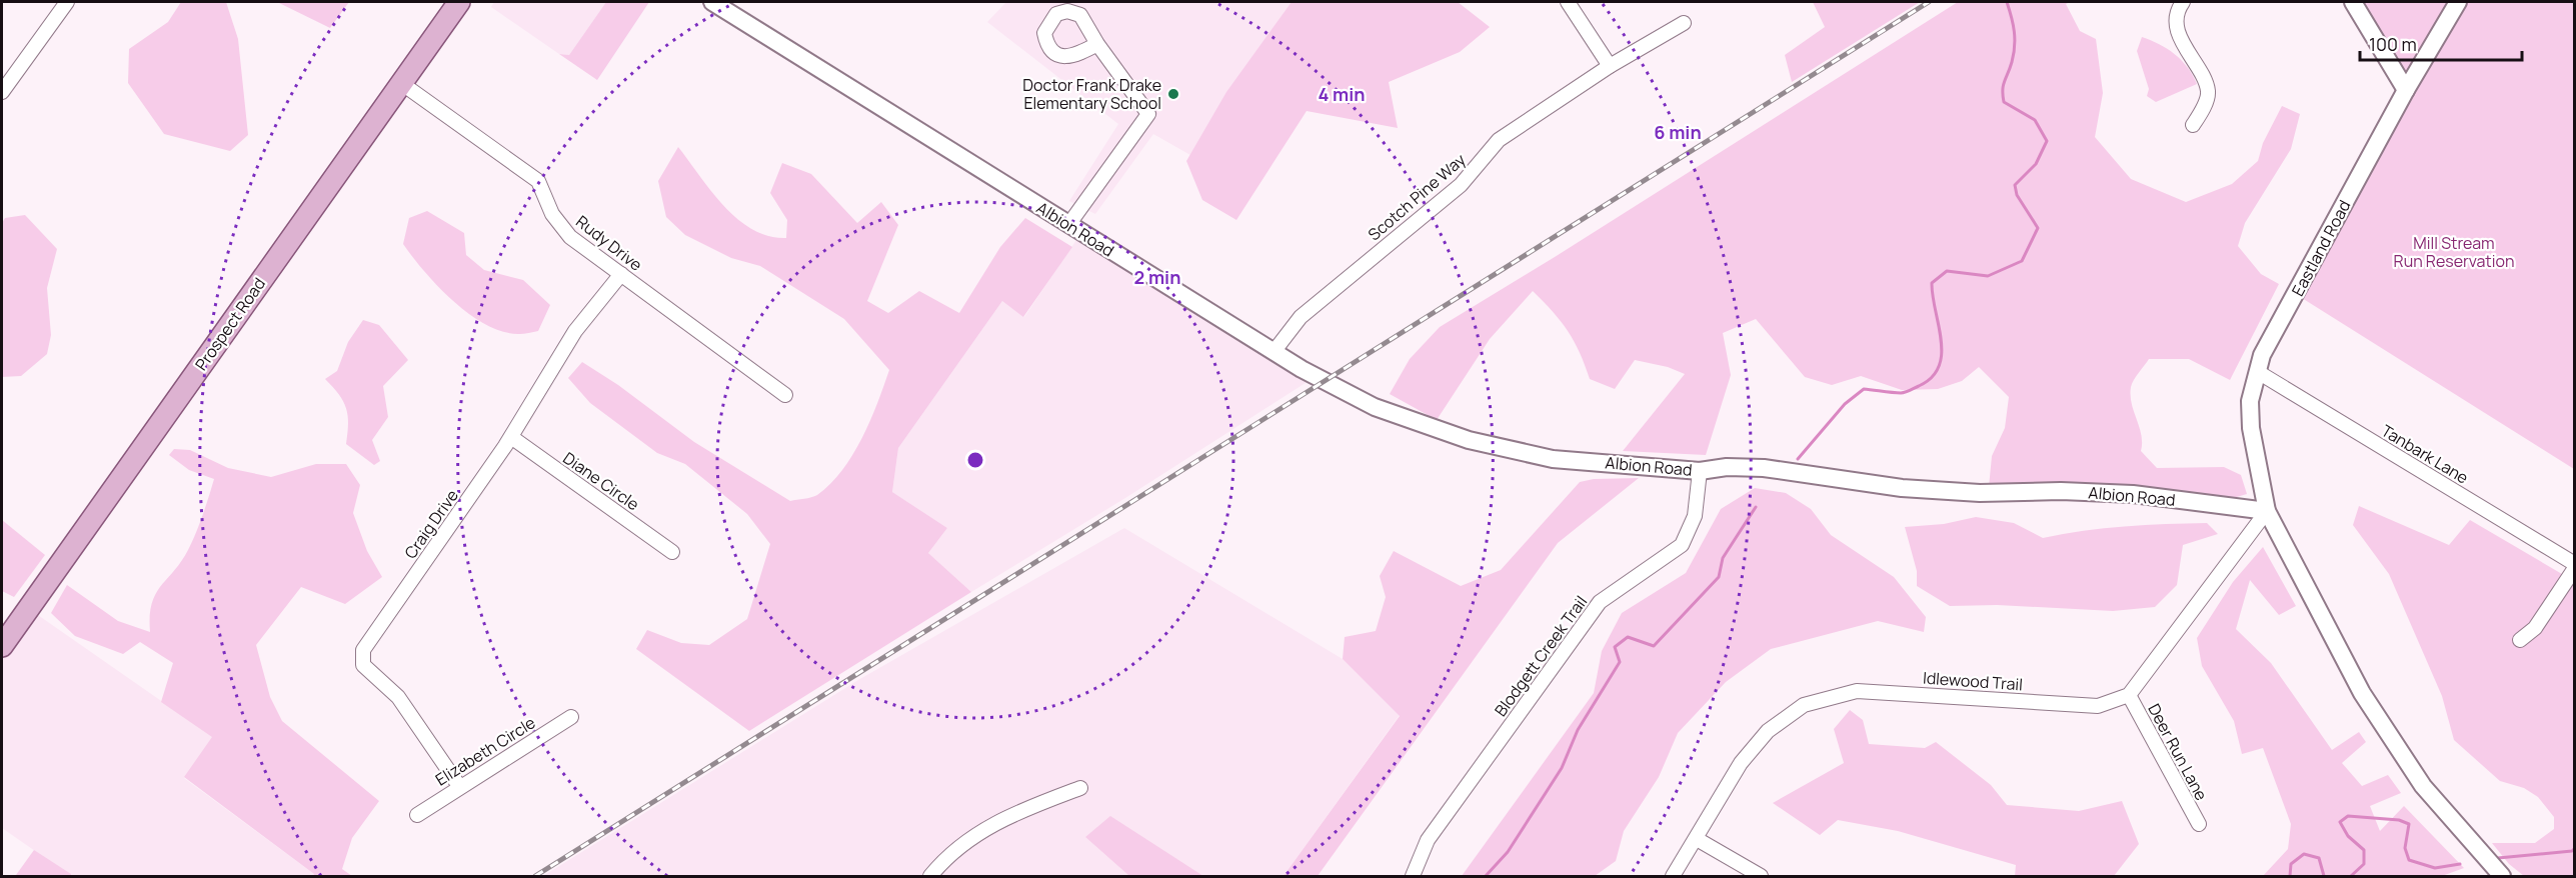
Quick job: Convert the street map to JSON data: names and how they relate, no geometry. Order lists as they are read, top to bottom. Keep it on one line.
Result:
{"streets":{"main road":["Prospect Road"],"street":["Scotch Pine Way","Albion Road","Rudy Drive","Eastland Road","Tanbark Lane","Diane Circle","Craig Drive","Blodgett Creek Trail","Idlewood Trail","Elizabeth Circle","Deer Run Lane"]},"crossings":[["Scotch Pine Way","Albion Road"],["Albion Road","Eastland Road"],["Albion Road","Blodgett Creek Trail"],["Rudy Drive","Prospect Road"],["Rudy Drive","Craig Drive"],["Eastland Road","Tanbark Lane"],["Diane Circle","Craig Drive"],["Craig Drive","Elizabeth Circle"],["Idlewood Trail","Deer Run Lane"]],"parks":["Mill Stream Run Reservation"],"places":["Doctor Frank Drake Elementary School"],"scale_bar":"100 m","rings":["4 min","6 min","2 min"]}
